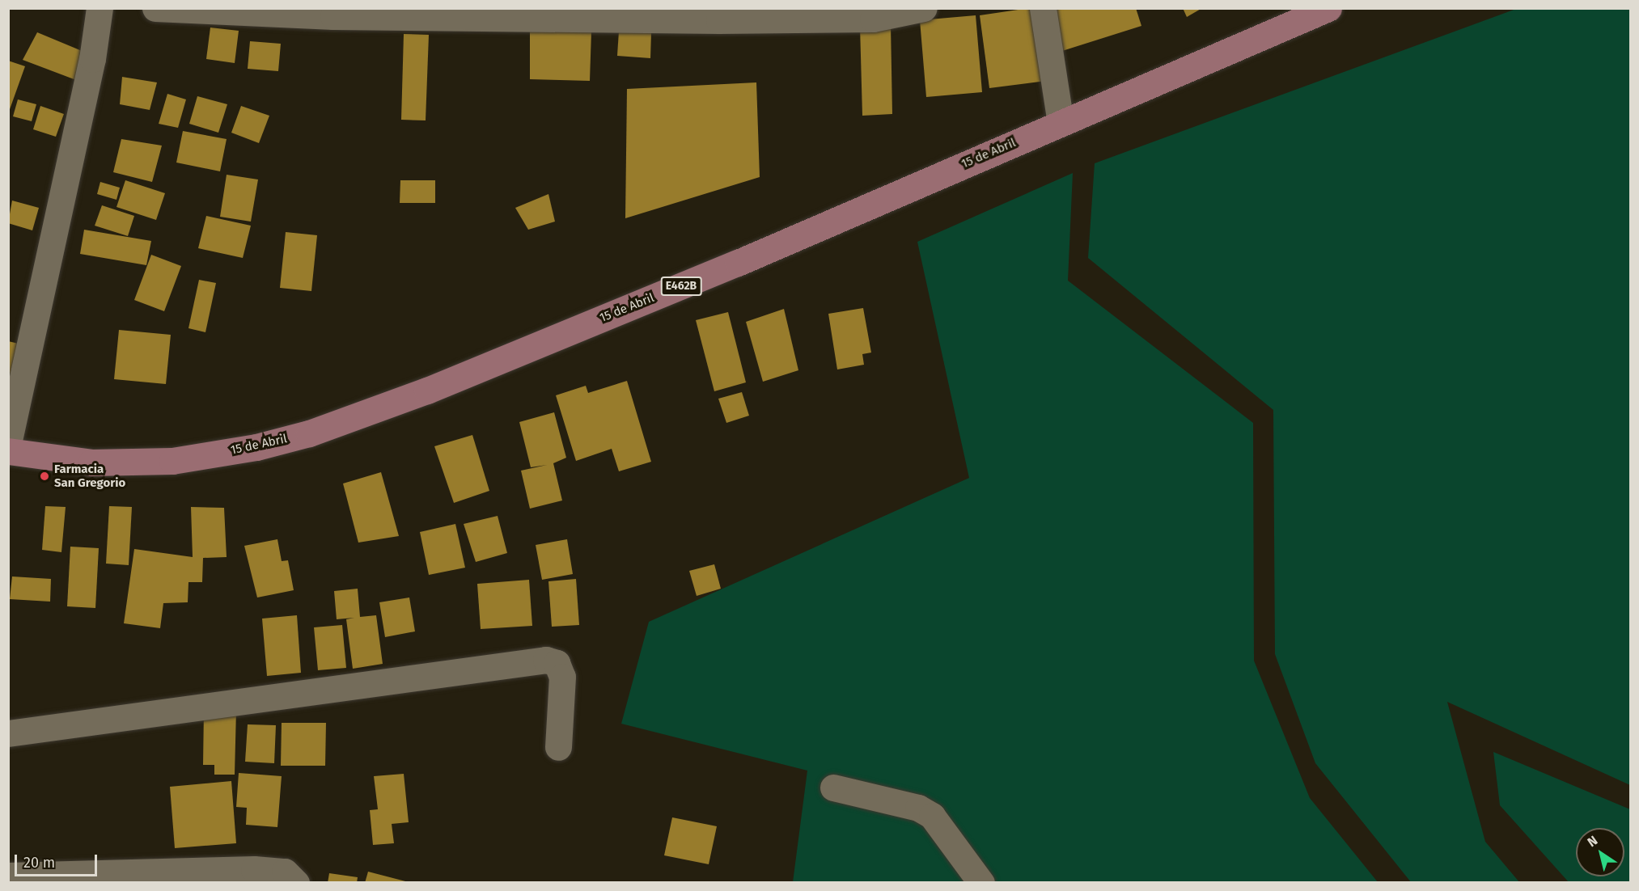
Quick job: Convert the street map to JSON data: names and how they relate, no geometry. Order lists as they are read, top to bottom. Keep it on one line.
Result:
{"streets":{"main road":["15 de Abril","E462B"]},"places":["Farmacia San Gregorio"],"scale_bar":"20 m","north":"top left"}
